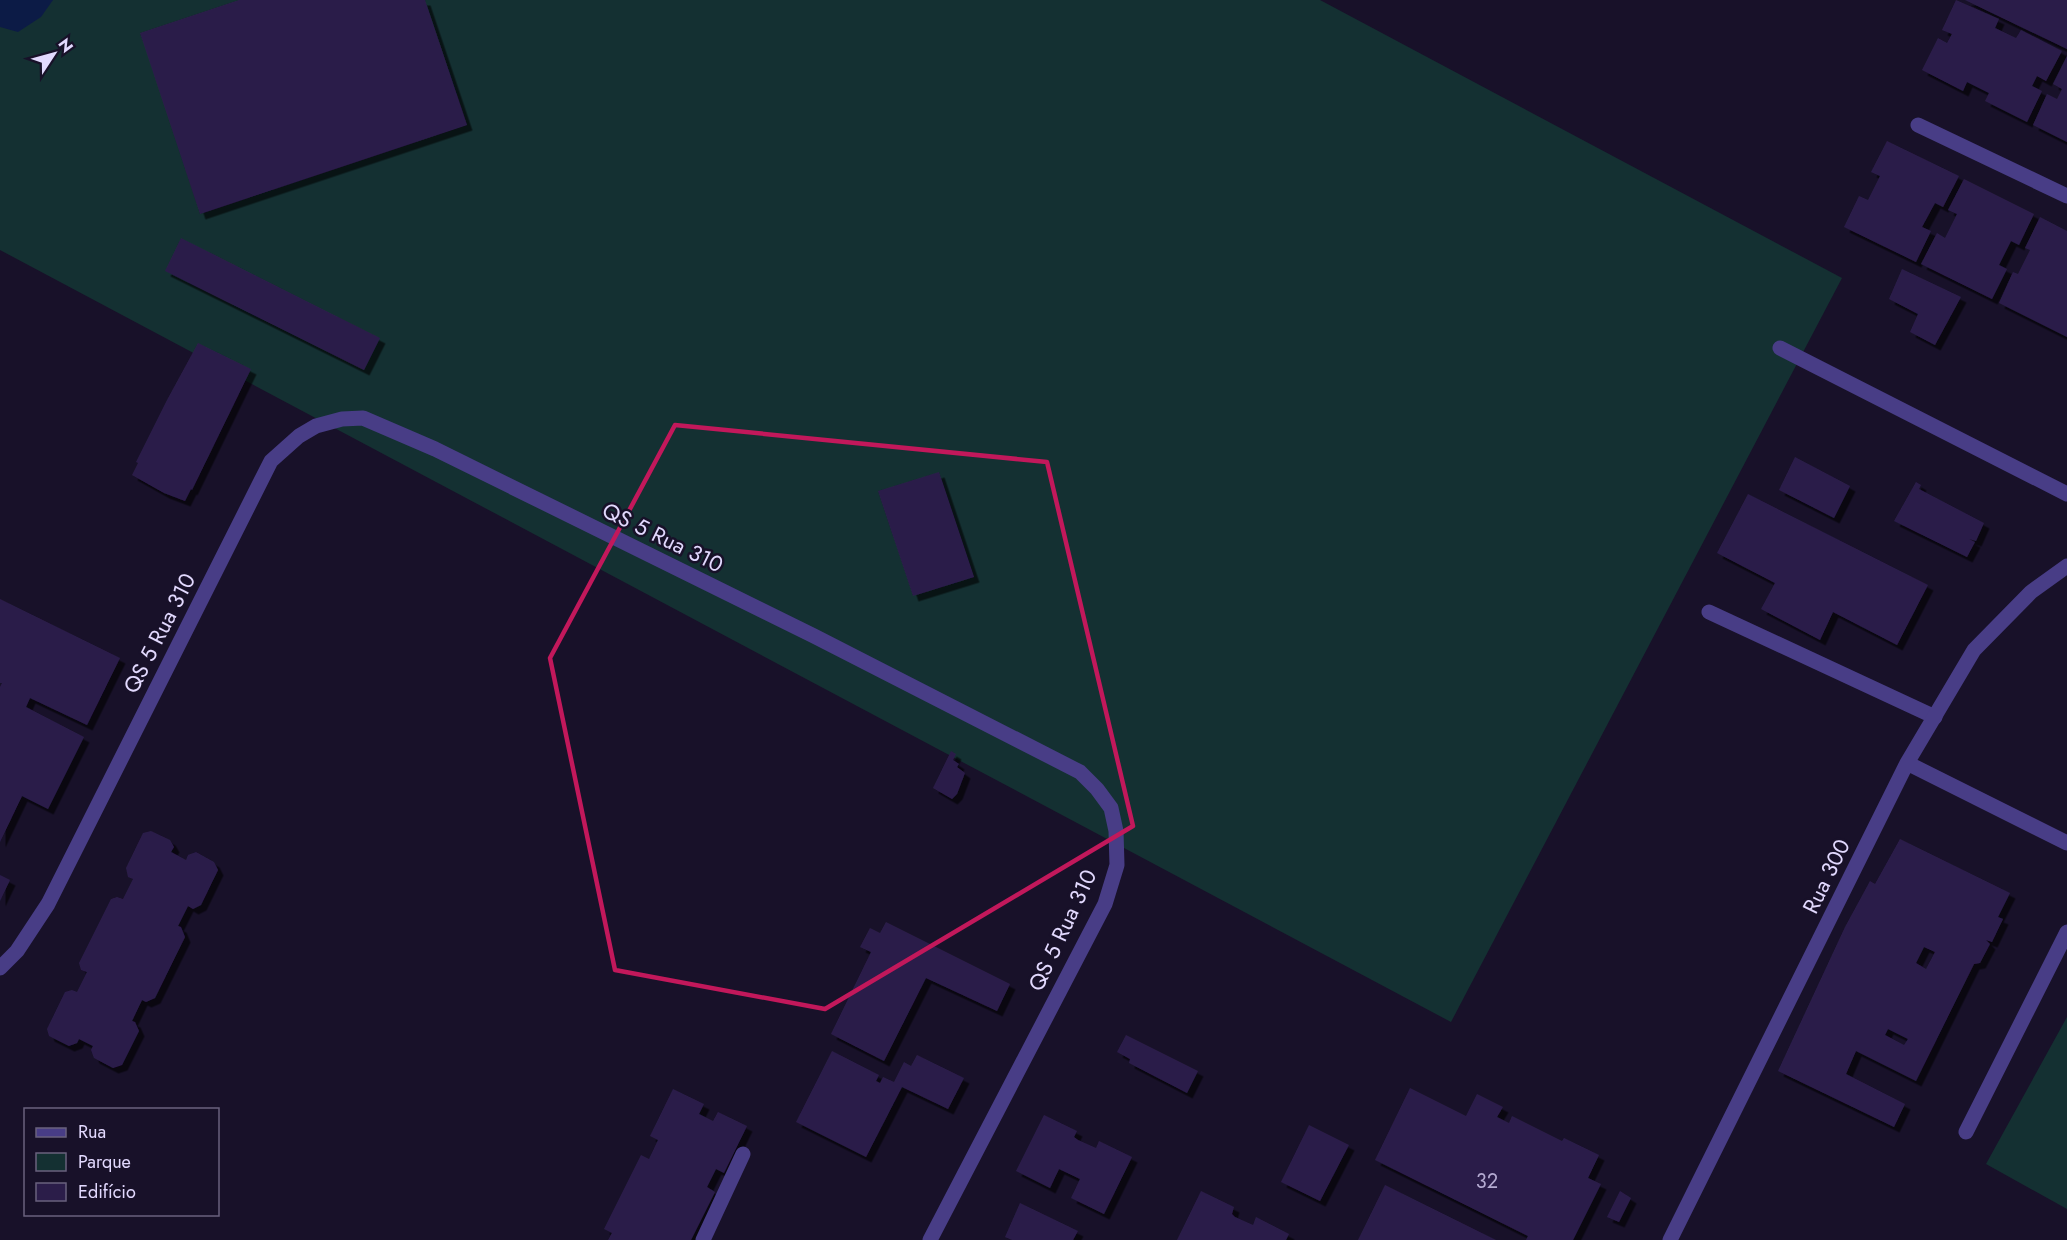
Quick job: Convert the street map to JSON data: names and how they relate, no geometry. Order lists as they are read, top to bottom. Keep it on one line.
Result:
{"streets":{"street":["QS 5 Rua 310","Rua 300"]},"house_numbers":["32"],"legend":["Rua","Parque","Edifício"],"north":"top right"}
